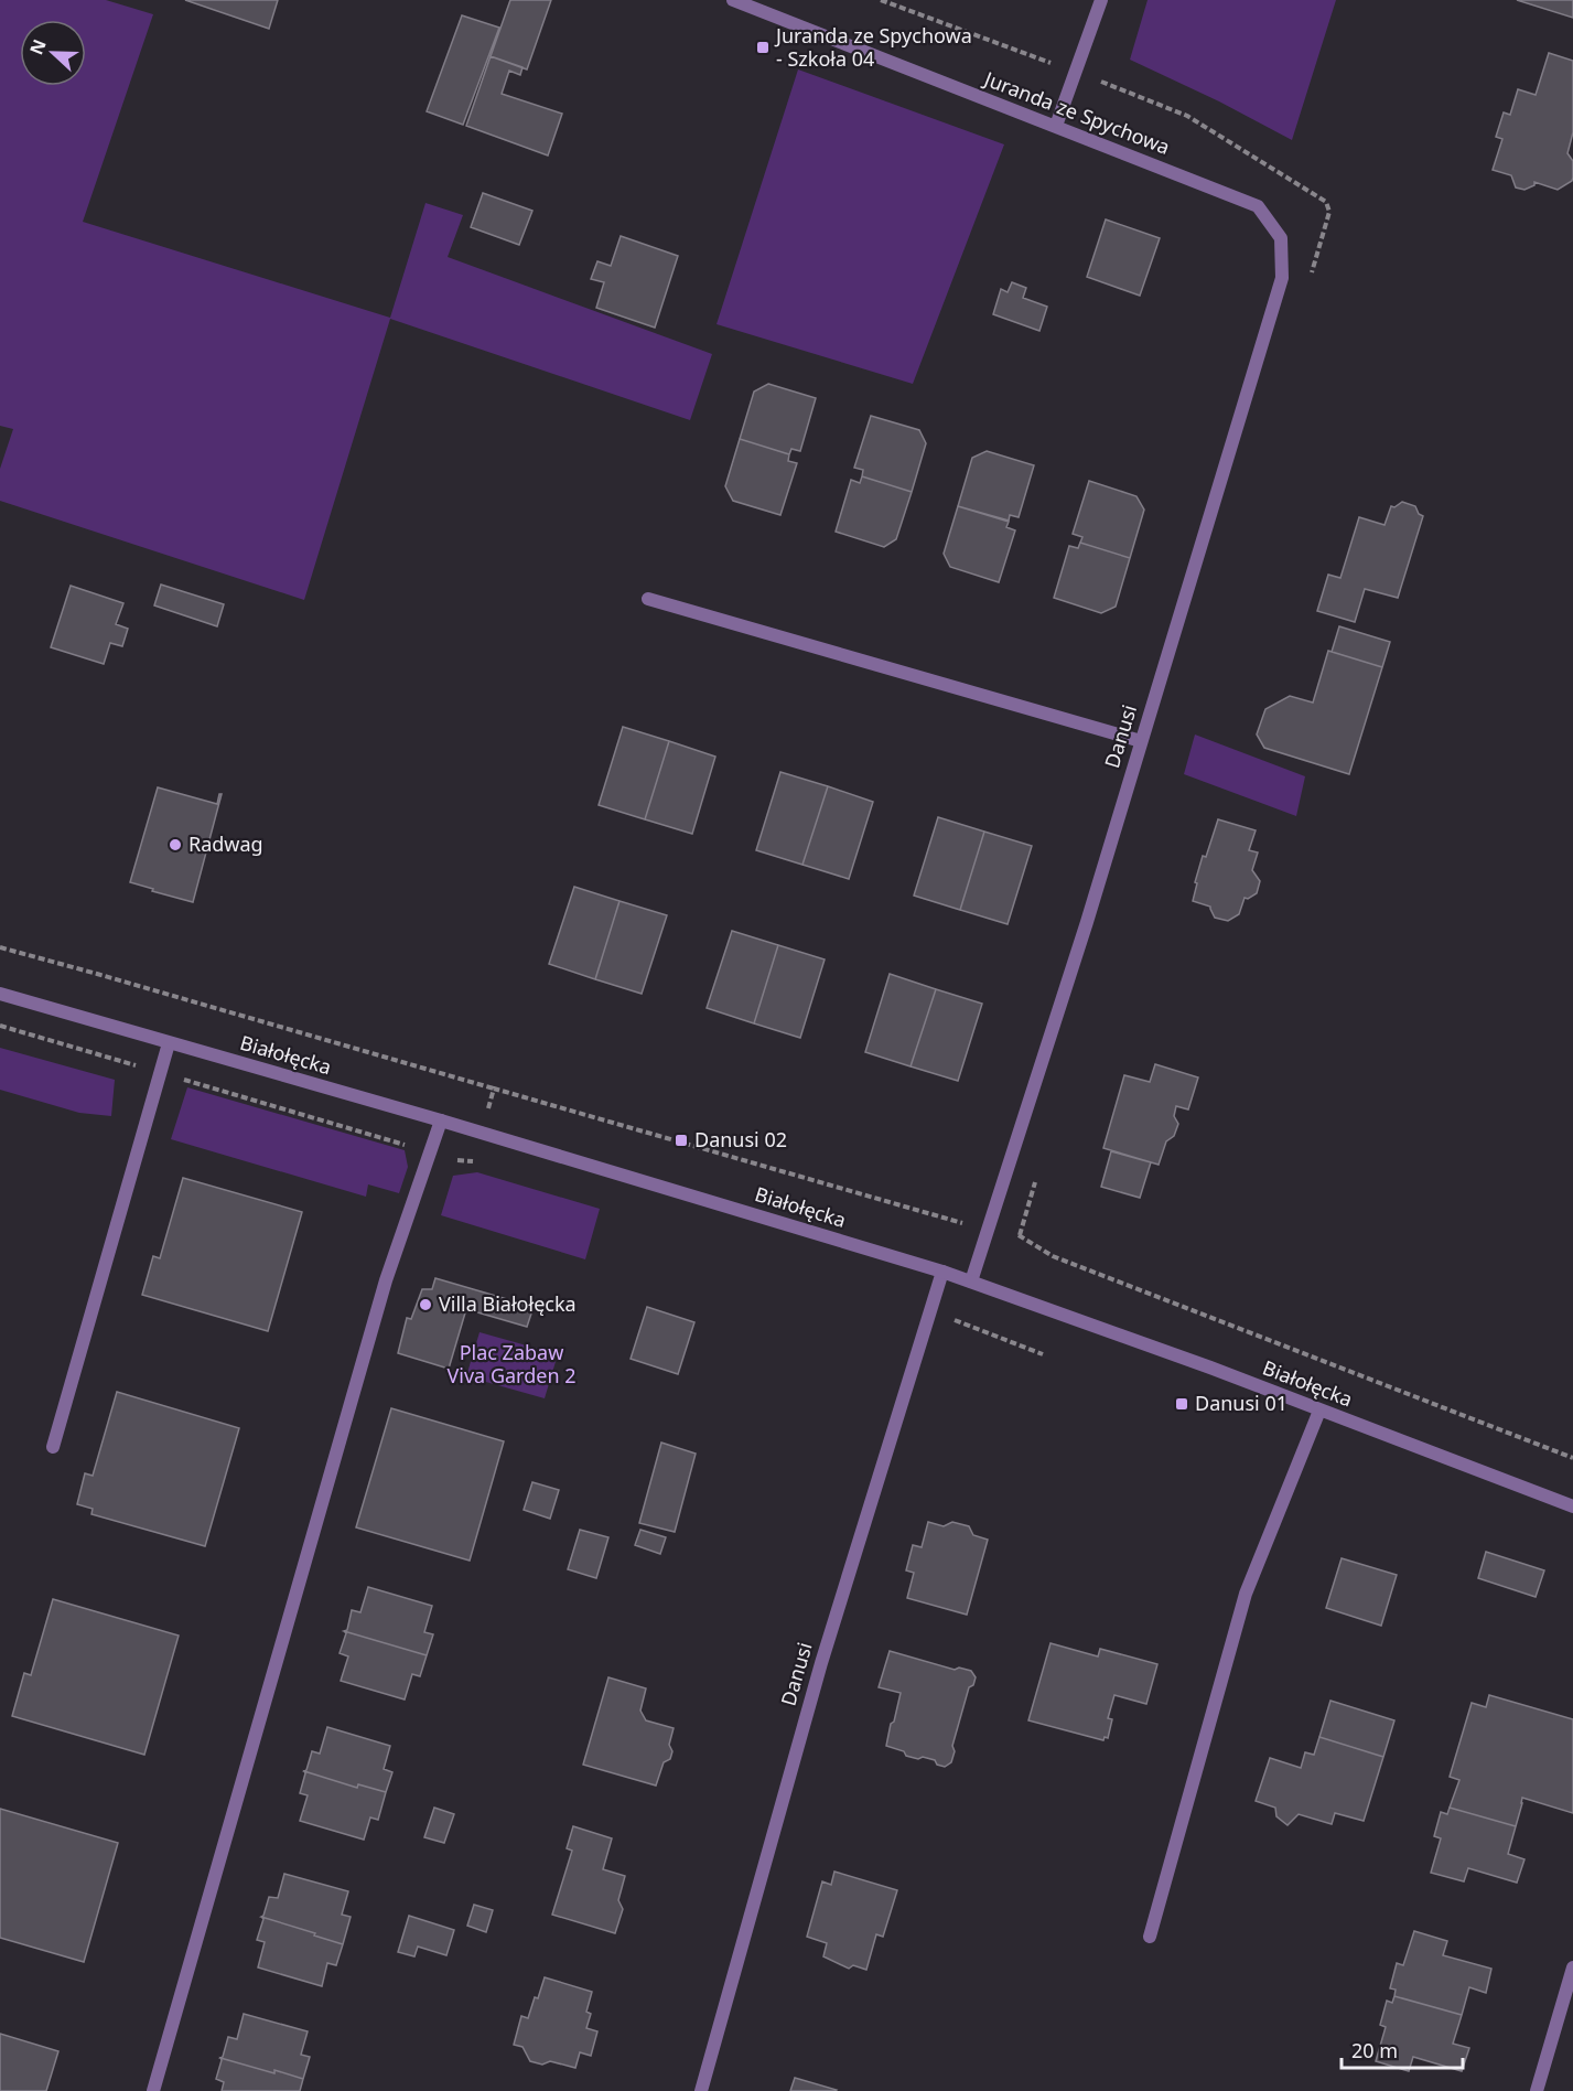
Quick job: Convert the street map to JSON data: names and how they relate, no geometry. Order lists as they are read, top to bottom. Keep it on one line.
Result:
{"streets":{"street":["Juranda ze Spychowa","Danusi","Białołęcka"]},"crossings":[["Juranda ze Spychowa","Danusi"],["Danusi","Białołęcka"]],"parks":["Plac Zabaw Viva Garden 2"],"places":{"transit":["Juranda ze Spychowa - Szkoła 04","Danusi 02","Danusi 01"],"other":["Radwag","Villa Białołęcka"]},"scale_bar":"20 m","north":"left"}
